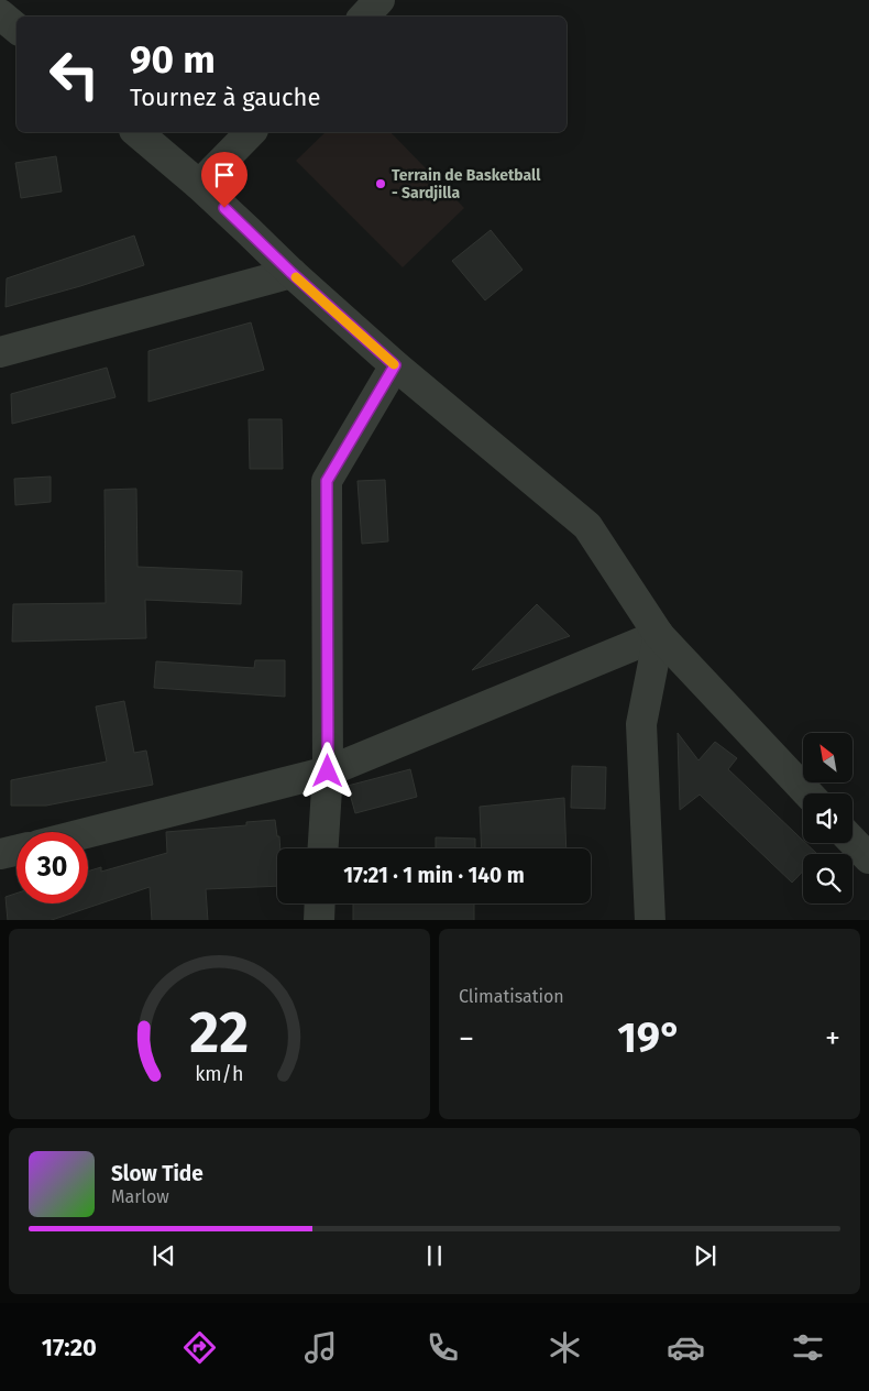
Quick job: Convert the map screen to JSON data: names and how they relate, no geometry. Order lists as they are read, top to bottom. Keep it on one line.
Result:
{"places":["Terrain de Basketball - Sardjilla"],"north":"top left","page":{"turn":["90 m","Tournez à gauche"],"limit":"30","trip":"17:21 · 1 min · 140 m","tile":"Climatisation","heat":["−","19°","+"],"song":["Slow Tide","Marlow"],"tabs":"17:20","gauge":["22","km/h"]}}
